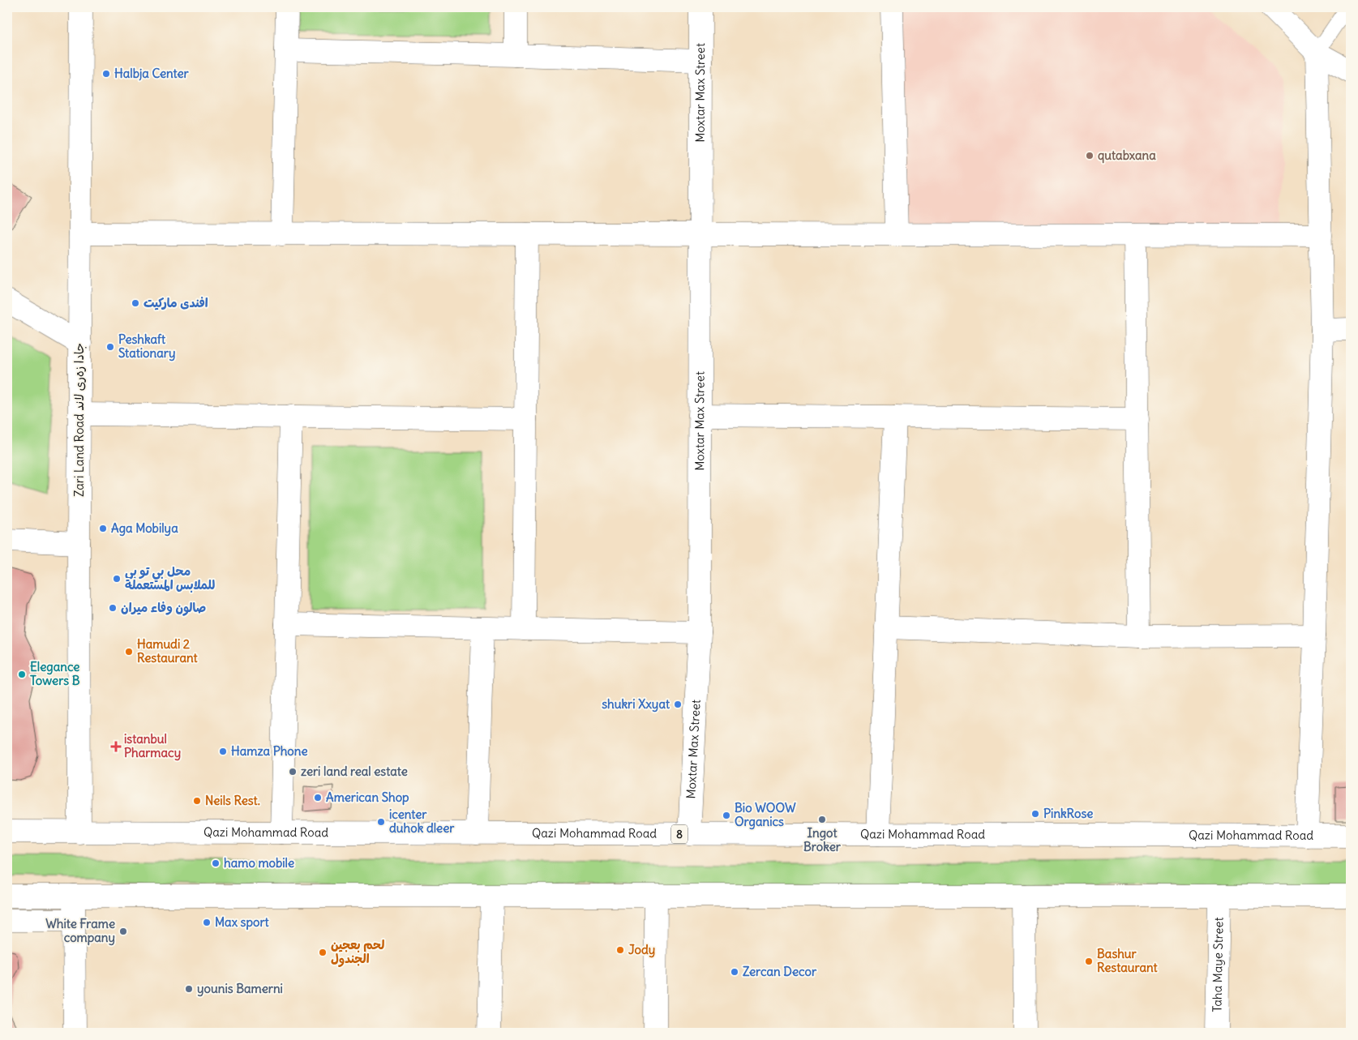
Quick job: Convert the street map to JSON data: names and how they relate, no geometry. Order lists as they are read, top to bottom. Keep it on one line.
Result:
{"streets":{"street":["Moxtar Max Street","Zari Land Road جادا زەری لاند","Qazi Mohammad Road","8","Taha Maye Street"]},"crossings":[["Moxtar Max Street","Qazi Mohammad Road"],["Zari Land Road جادا زەری لاند","Qazi Mohammad Road"]],"places":{"other":["Halbja Center","qutabxana","افندى ماركيت","Peshkaft Stationary","Aga Mobilya","محل بي تو بي للملابس المستعملة","صالون وفاء ميران","Hamudi 2 Restaurant","Elegance Towers B","shukri Xxyat","Hamza Phone","zeri land real estate","American Shop","Neils Rest.","PinkRose","Bio WOOW Organics","Ingot Broker","icenter duhok dleer","hamo mobile","Max sport","White Frame company","Jody","لحم بعجين الجندول","Bashur Restaurant","Zercan Decor","younis Bamerni"],"health":["istanbul Pharmacy"]}}
